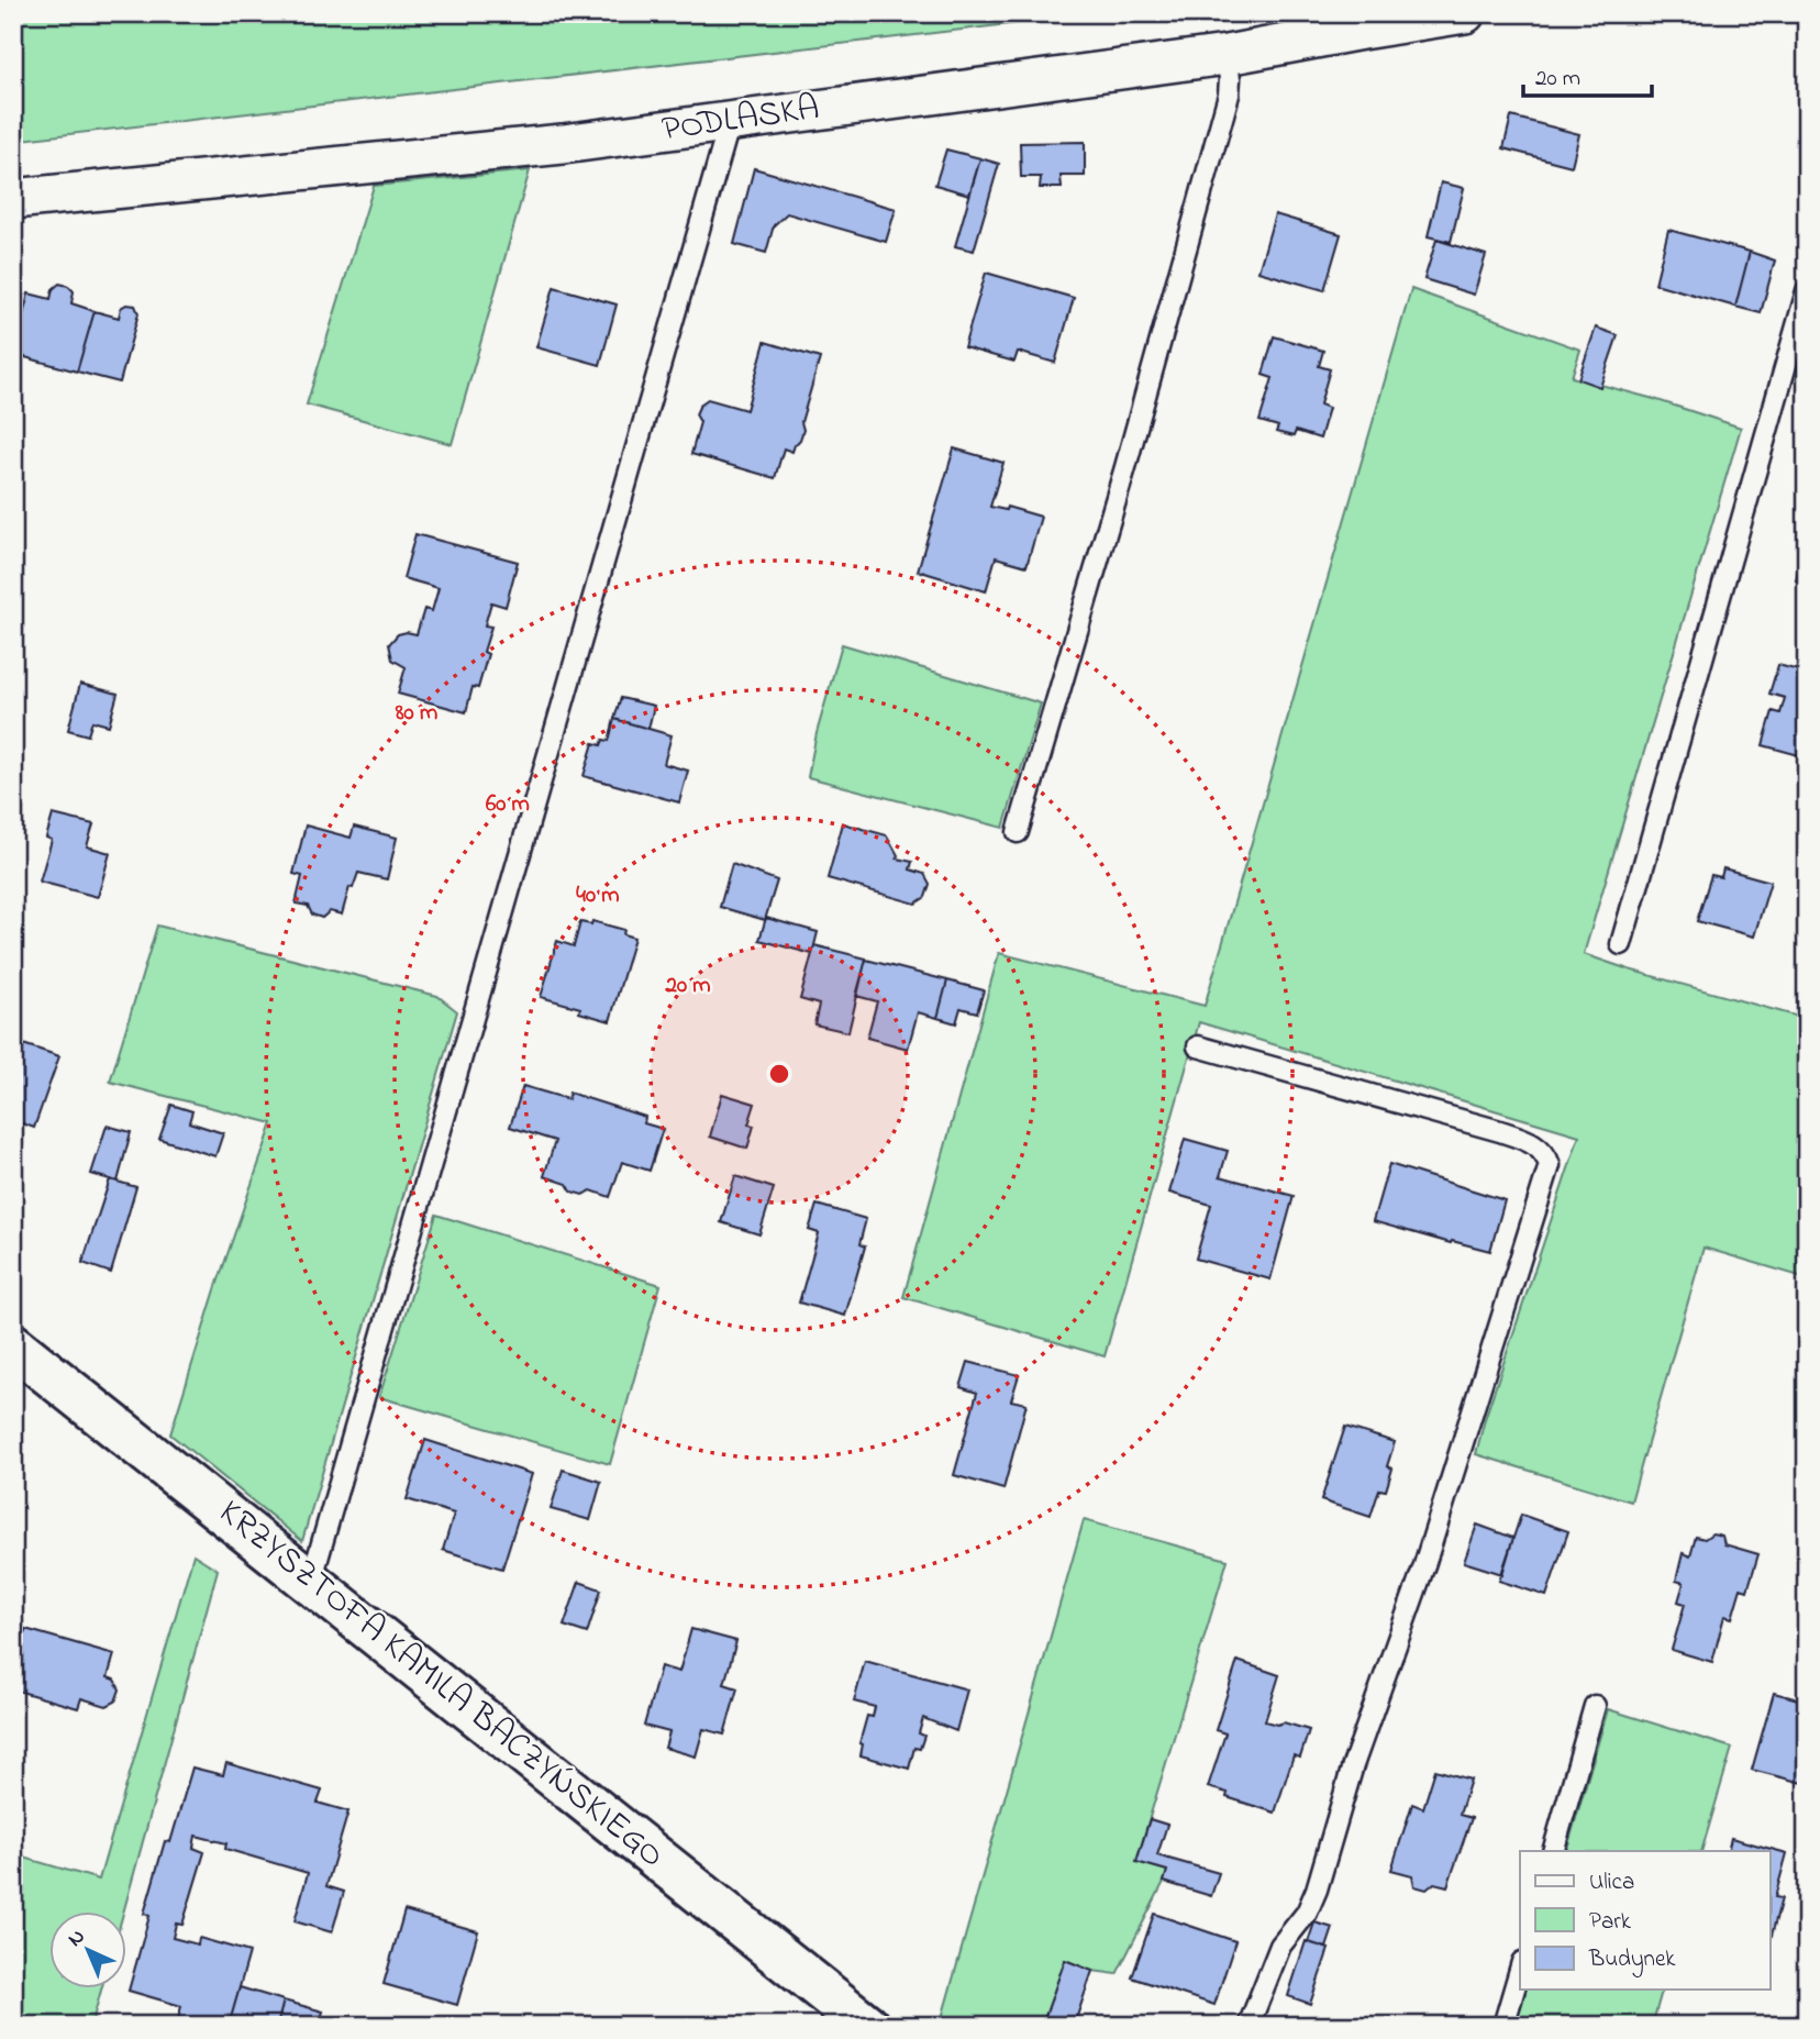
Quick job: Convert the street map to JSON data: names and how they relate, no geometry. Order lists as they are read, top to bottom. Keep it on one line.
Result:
{"streets":{"street":["PODLASKA","KRZYSZTOFA KAMILA BACZYŃSKIEGO"]},"legend":["Ulica","Park","Budynek"],"scale_bar":"20 m","north":"top left","rings":["80 m","60 m","40 m","20 m"]}
